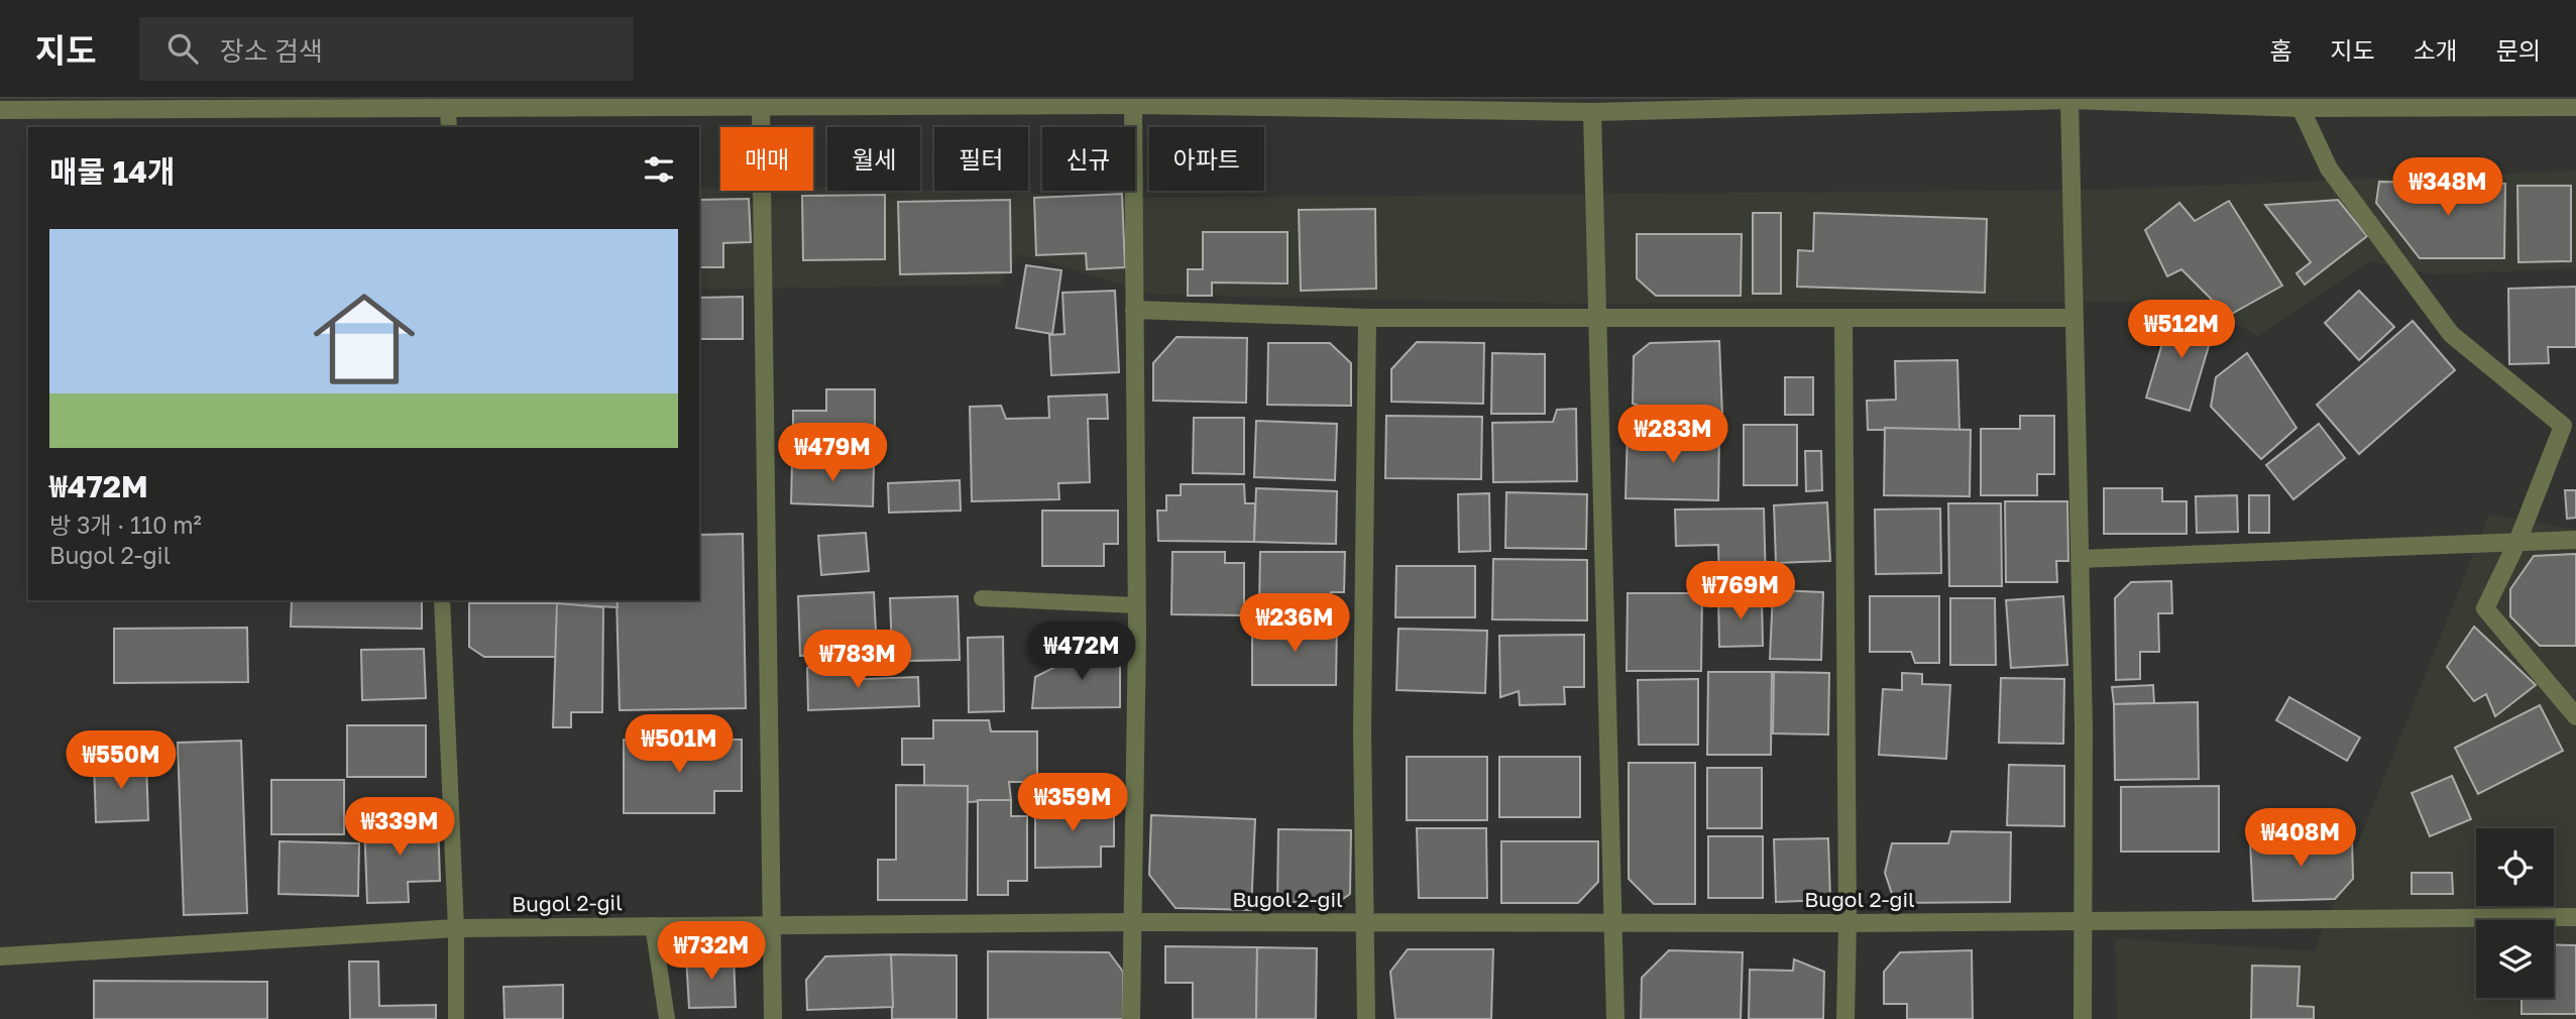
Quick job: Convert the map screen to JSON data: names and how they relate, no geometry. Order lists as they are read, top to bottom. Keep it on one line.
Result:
{"streets":{"street":["Bugol 2-gil"]},"page":{"header":"지도","search":"장소 검색","nav":["홈","지도","소개","문의"],"chip":["매매","월세","필터","신규","아파트"],"heading":"매물 14개","price":["₩348M","₩512M","₩283M","₩479M","₩769M","₩236M","₩472M","₩783M","₩501M","₩550M","₩359M","₩339M","₩408M","₩732M"],"list":[{"name":"₩472M","note":"방 3개 · 110 m² · Bugol 2-gil"}]}}
